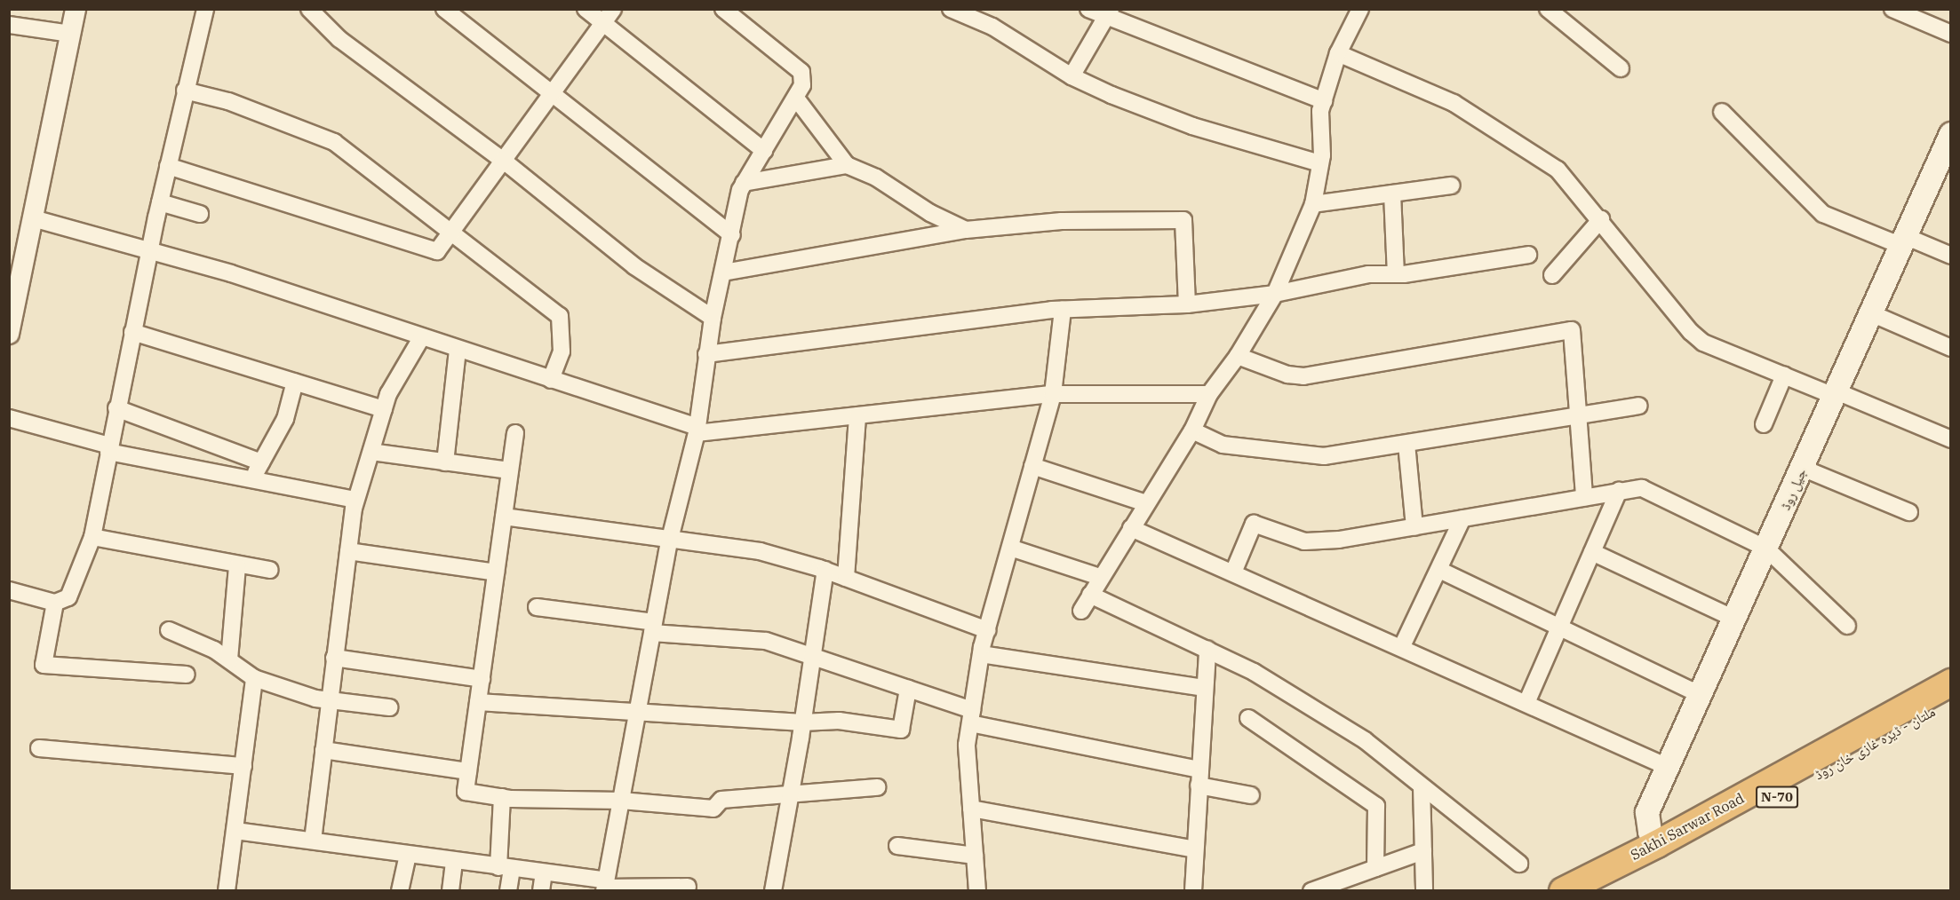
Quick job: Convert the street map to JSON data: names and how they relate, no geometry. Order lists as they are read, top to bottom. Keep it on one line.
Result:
{"streets":{"highway":["ملتان - ڈیرہ غازی خان روڈ","N-70","Sakhi Sarwar Road"],"main road":["جیل روڈ"]},"crossings":[["جیل روڈ","Sakhi Sarwar Road"],["ملتان - ڈیرہ غازی خان روڈ","Sakhi Sarwar Road"]]}
